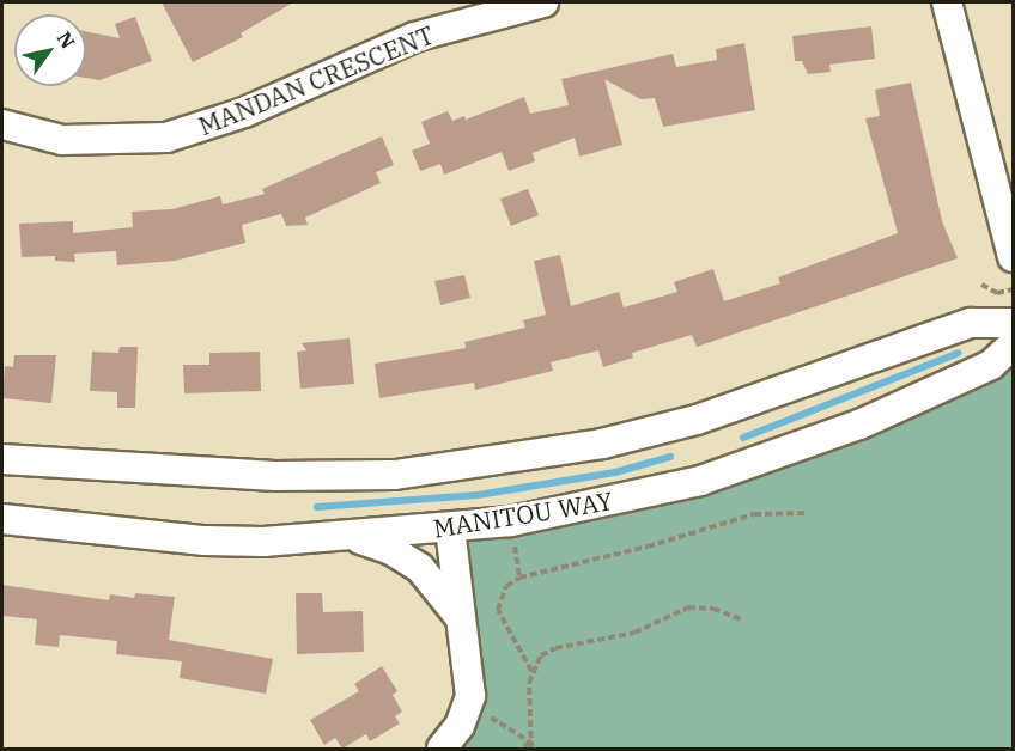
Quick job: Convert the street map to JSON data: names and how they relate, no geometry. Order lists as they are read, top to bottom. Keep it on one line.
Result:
{"streets":{"street":["MANDAN CRESCENT","MANITOU WAY"]},"north":"top right"}
